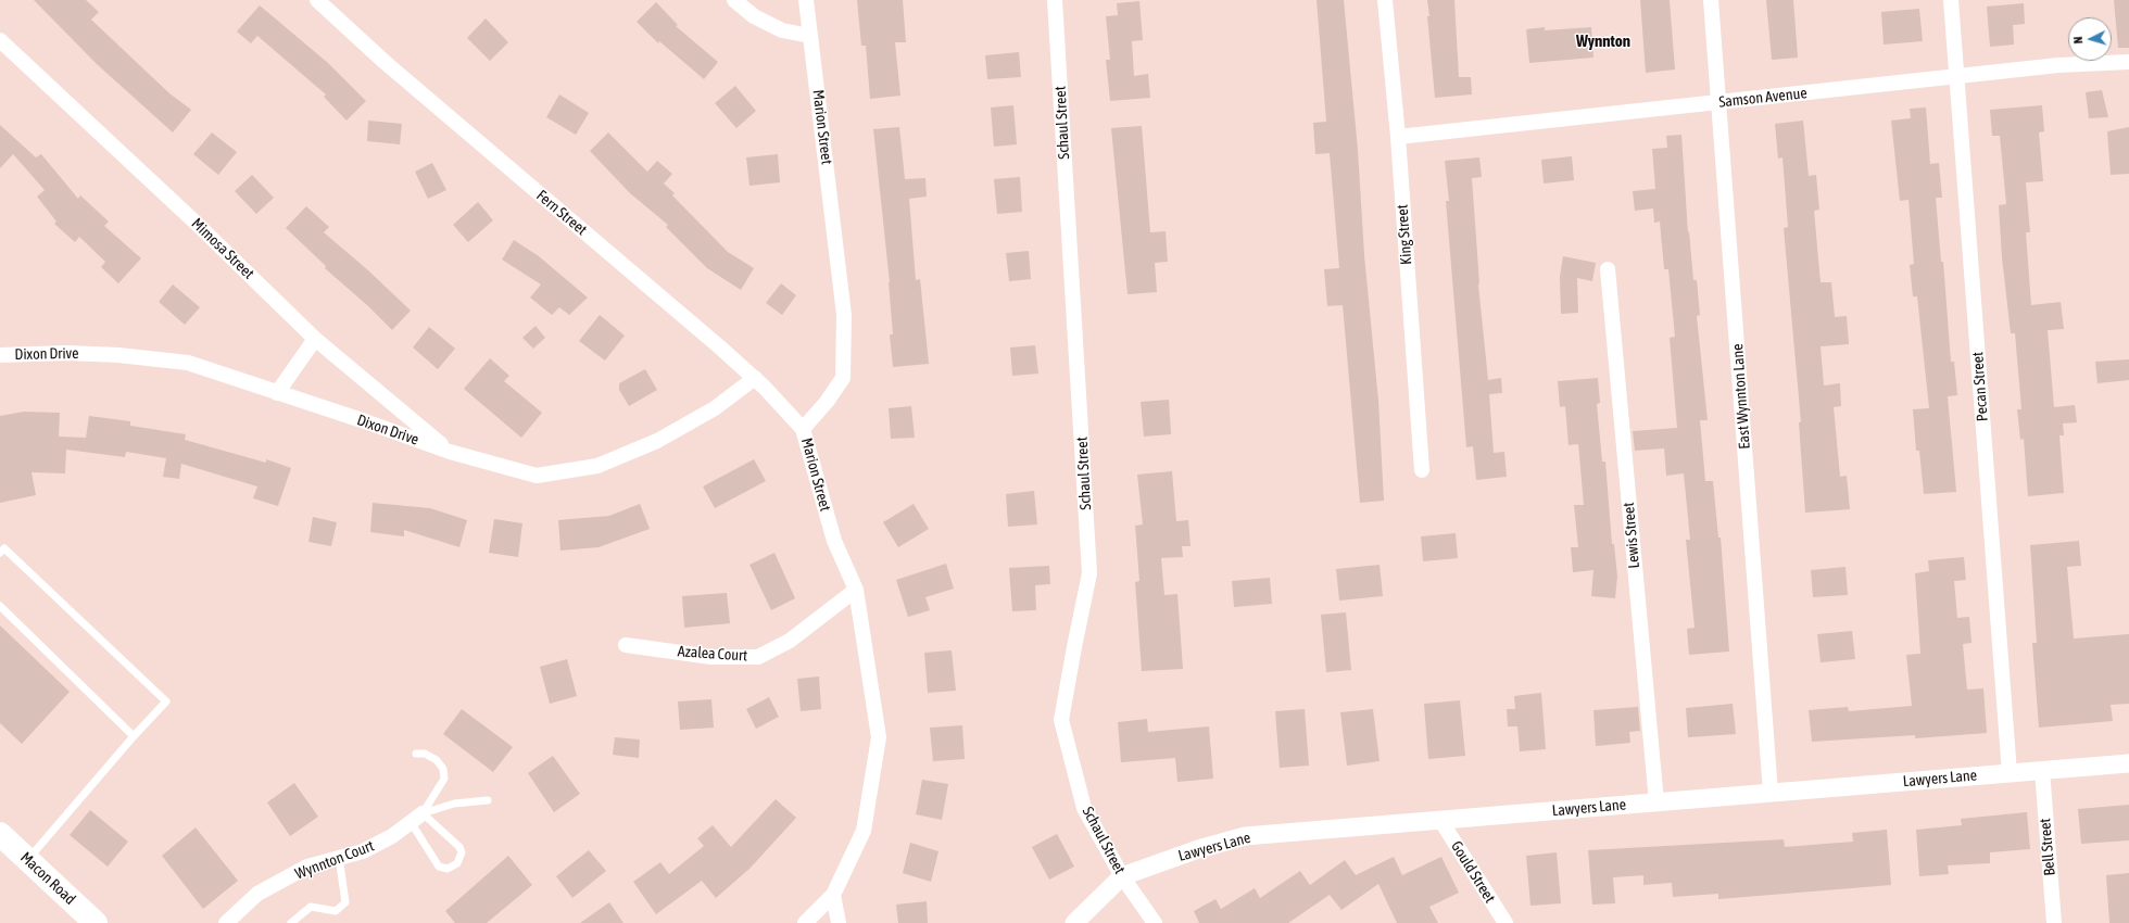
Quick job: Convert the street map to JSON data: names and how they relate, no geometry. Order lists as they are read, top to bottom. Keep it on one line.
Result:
{"streets":{"main road":["Macon Road"],"street":["Samson Avenue","Schaul Street","Marion Street","Fern Street","King Street","Mimosa Street","Dixon Drive","Pecan Street","East Wynnton Lane","Lewis Street","Azalea Court","Lawyers Lane","Bell Street","Wynnton Court","Gould Street"]},"crossings":[["Samson Avenue","King Street"],["Samson Avenue","Pecan Street"],["Samson Avenue","East Wynnton Lane"],["Schaul Street","Lawyers Lane"],["Marion Street","Fern Street"],["Marion Street","Azalea Court"],["Fern Street","Dixon Drive"],["Mimosa Street","Dixon Drive"],["Pecan Street","Lawyers Lane"],["East Wynnton Lane","Lawyers Lane"],["Lewis Street","Lawyers Lane"],["Lawyers Lane","Bell Street"],["Lawyers Lane","Gould Street"]],"districts":["Wynnton"],"north":"left"}
